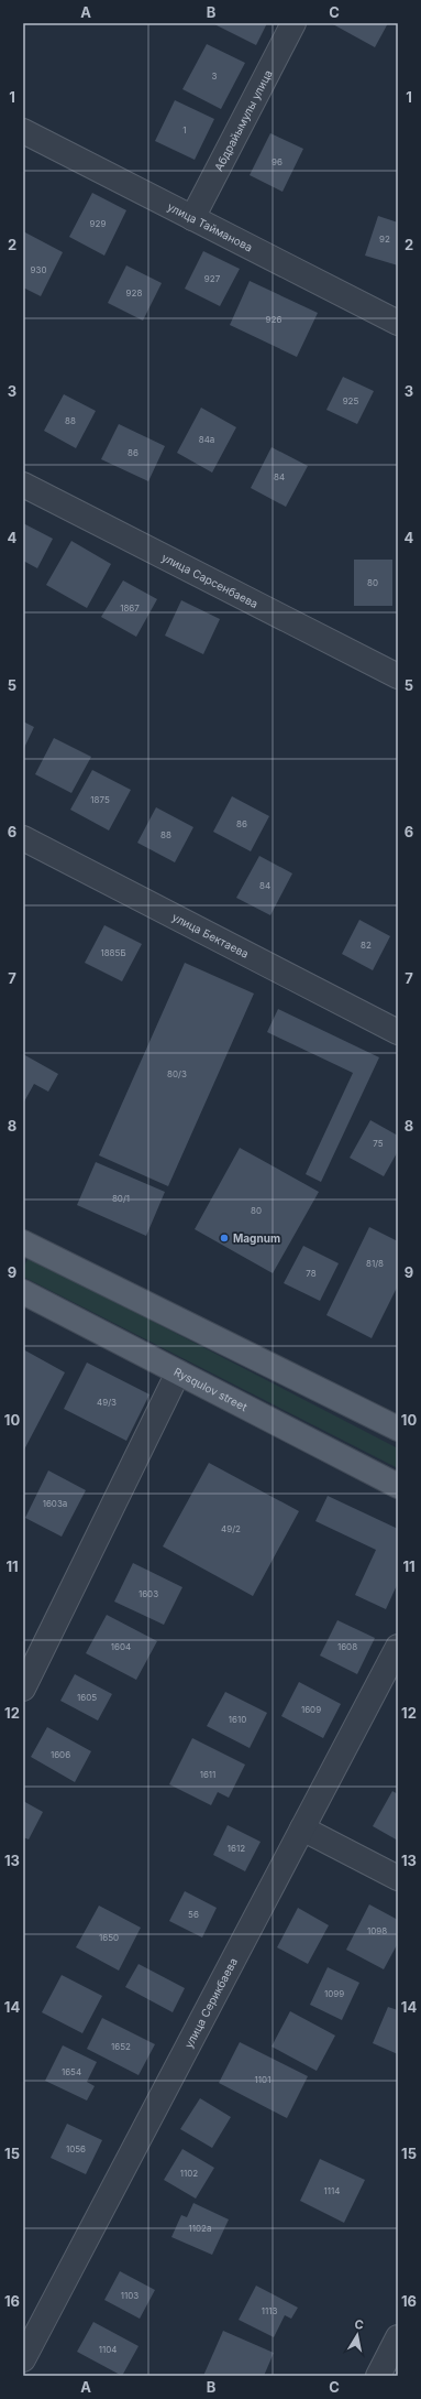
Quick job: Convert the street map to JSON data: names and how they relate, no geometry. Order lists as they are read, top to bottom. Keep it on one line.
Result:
{"streets":{"main road":["Rysqulov street"],"street":["Абдрайымулы улица","улица Тайманова","улица Сарсенбаева","улица Бектаева","улица Серикбаева"]},"crossings":[["Абдрайымулы улица","улица Тайманова"]],"places":["Magnum"],"house_numbers":["3","1","96","929","92","930","927","928","926","925","88","84а","86","84","80","1867","1875","86","88","84","82","1885Б","80/3","75","80/1","80","81/8","78","49/3","1603а","49/2","1603","1604","1608","1605","1609","1610","1606","1611","1612","56","1098","1650","1099","1652","1654","1101","1056","1102","1114","1102а","1103","1113","1104"],"north":"top","grid":{"columns":["A","B","C"],"rows":["1","2","3","4","5","6","7","8","9","10","11","12","13","14","15","16"]}}
